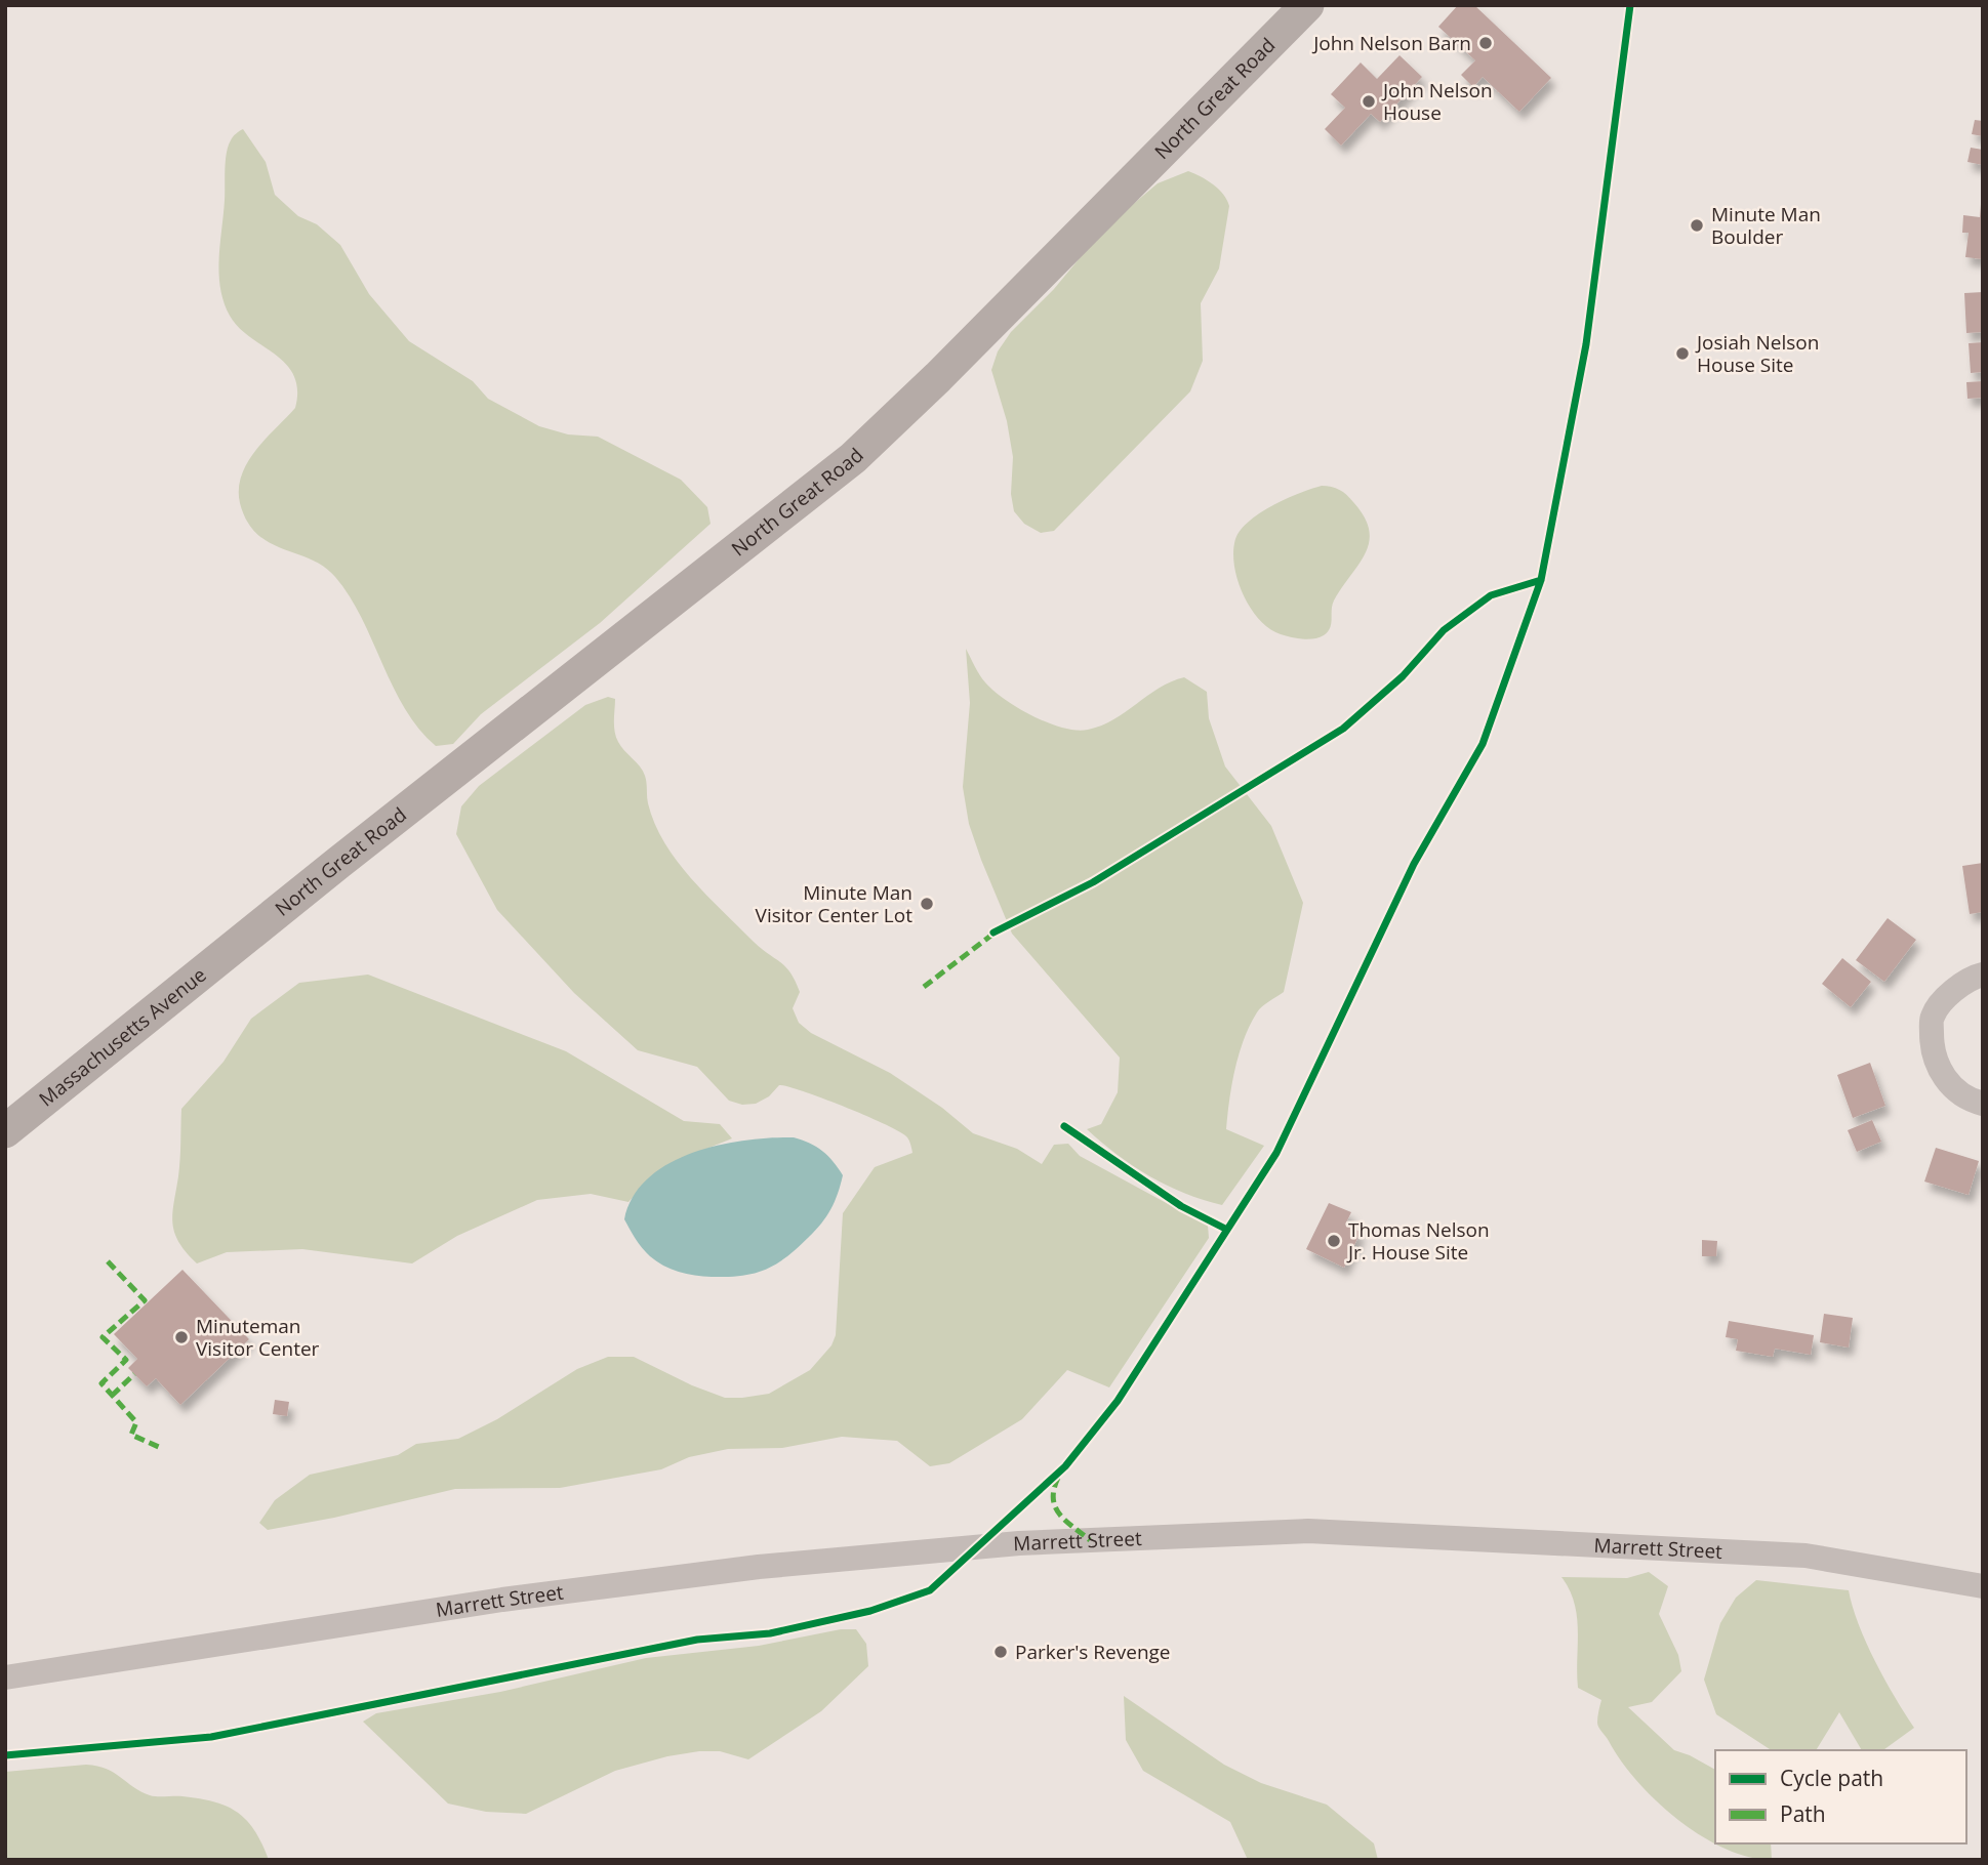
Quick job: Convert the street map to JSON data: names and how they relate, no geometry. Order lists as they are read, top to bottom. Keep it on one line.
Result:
{"streets":{"main road":["North Great Road","Massachusetts Avenue"],"street":["Marrett Street"]},"crossings":[["North Great Road","Massachusetts Avenue"]],"places":["John Nelson Barn","John Nelson House","Minute Man Boulder","Josiah Nelson House Site","Minute Man Visitor Center Lot","Thomas Nelson Jr. House Site","Minuteman Visitor Center","Parker's Revenge"],"legend":["Cycle path","Path"]}
